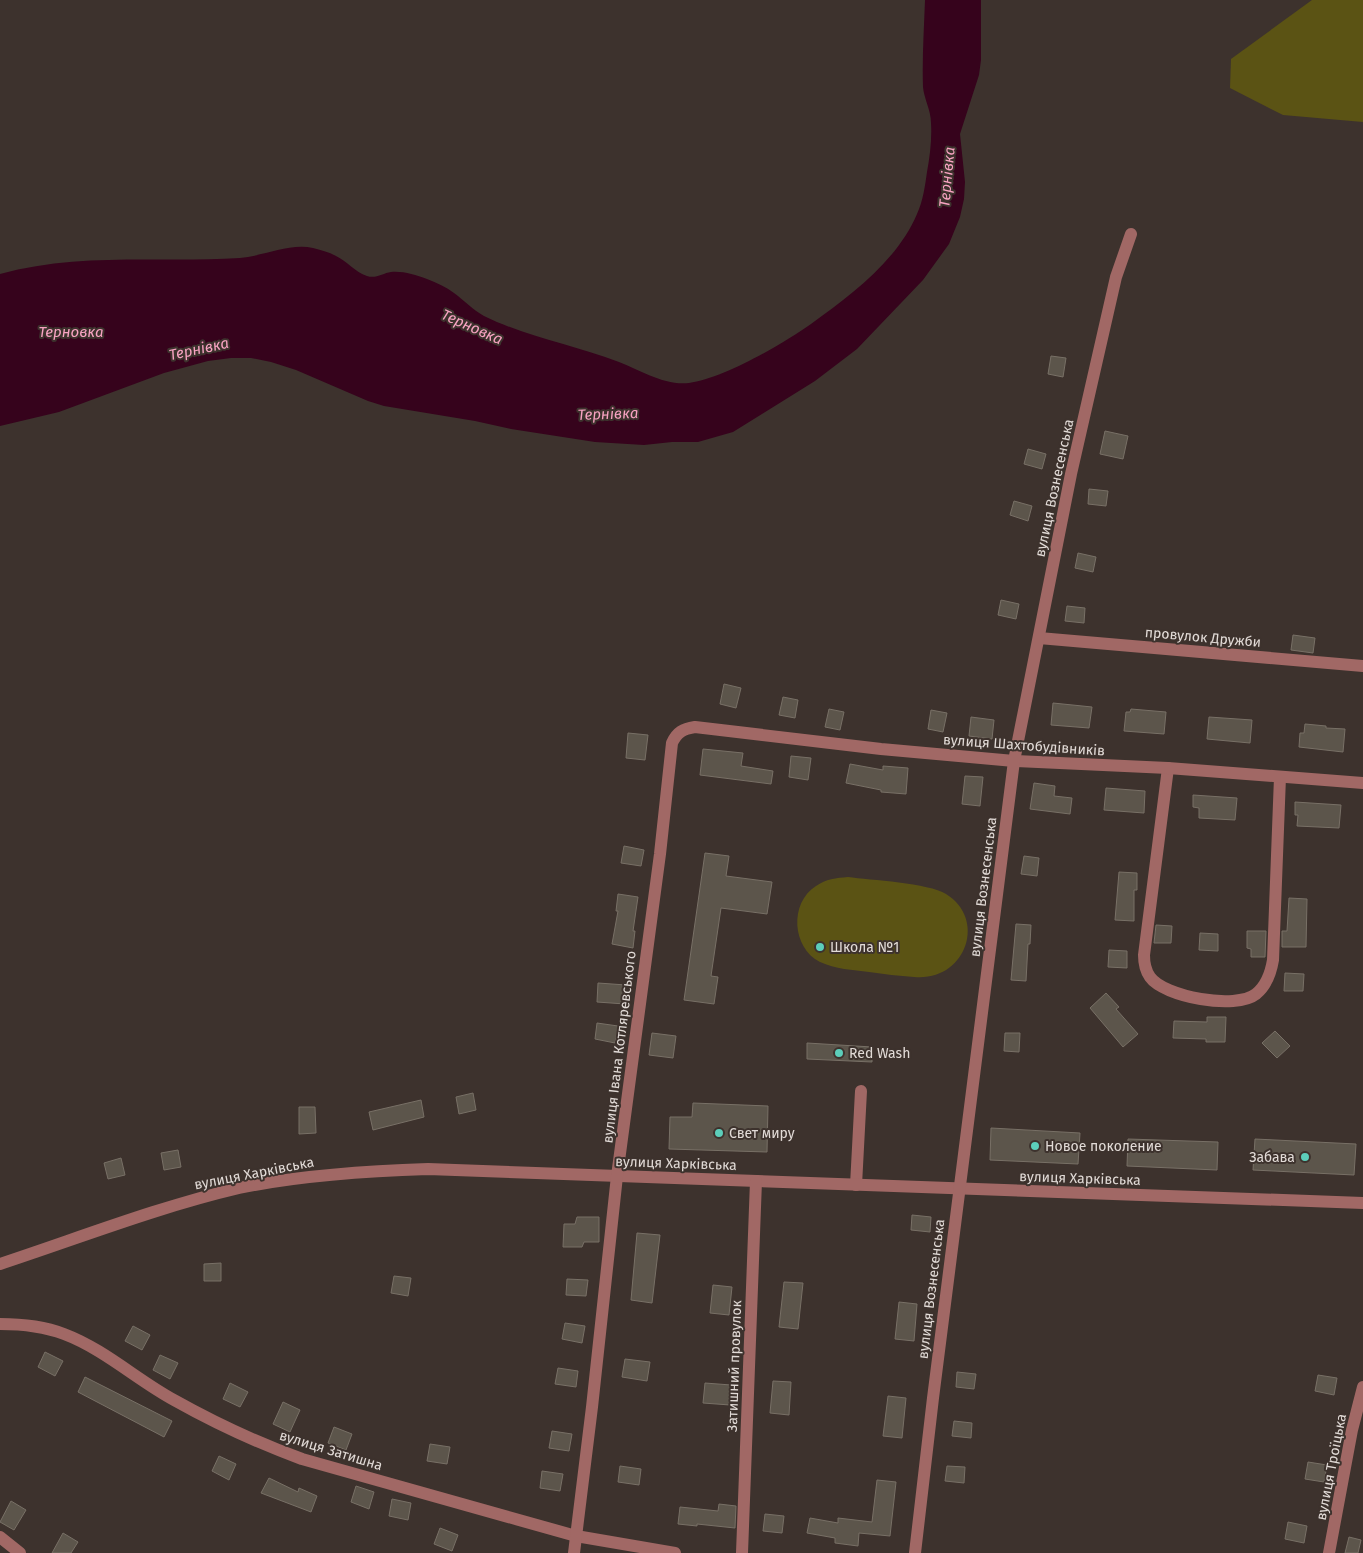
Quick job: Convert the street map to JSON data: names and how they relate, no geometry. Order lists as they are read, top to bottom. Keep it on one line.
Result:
{"streets":{"street":["вулиця Вознесенська","провулок Дружби","вулиця Шахтобудівників","вулиця Івана Котляревського","вулиця Харківська","Затишний провулок","вулиця Затишна","вулиця Троїцька"]},"crossings":[["вулиця Вознесенська","провулок Дружби"],["вулиця Вознесенська","вулиця Шахтобудівників"],["вулиця Вознесенська","вулиця Харківська"],["вулиця Шахтобудівників","вулиця Івана Котляревського"],["вулиця Івана Котляревського","вулиця Харківська"],["вулиця Івана Котляревського","вулиця Затишна"],["вулиця Харківська","Затишний провулок"]],"water":["Тернівка","Терновка"],"places":["Школа №1","Red Wash","Свет миру","Новое поколение","Забава"]}
